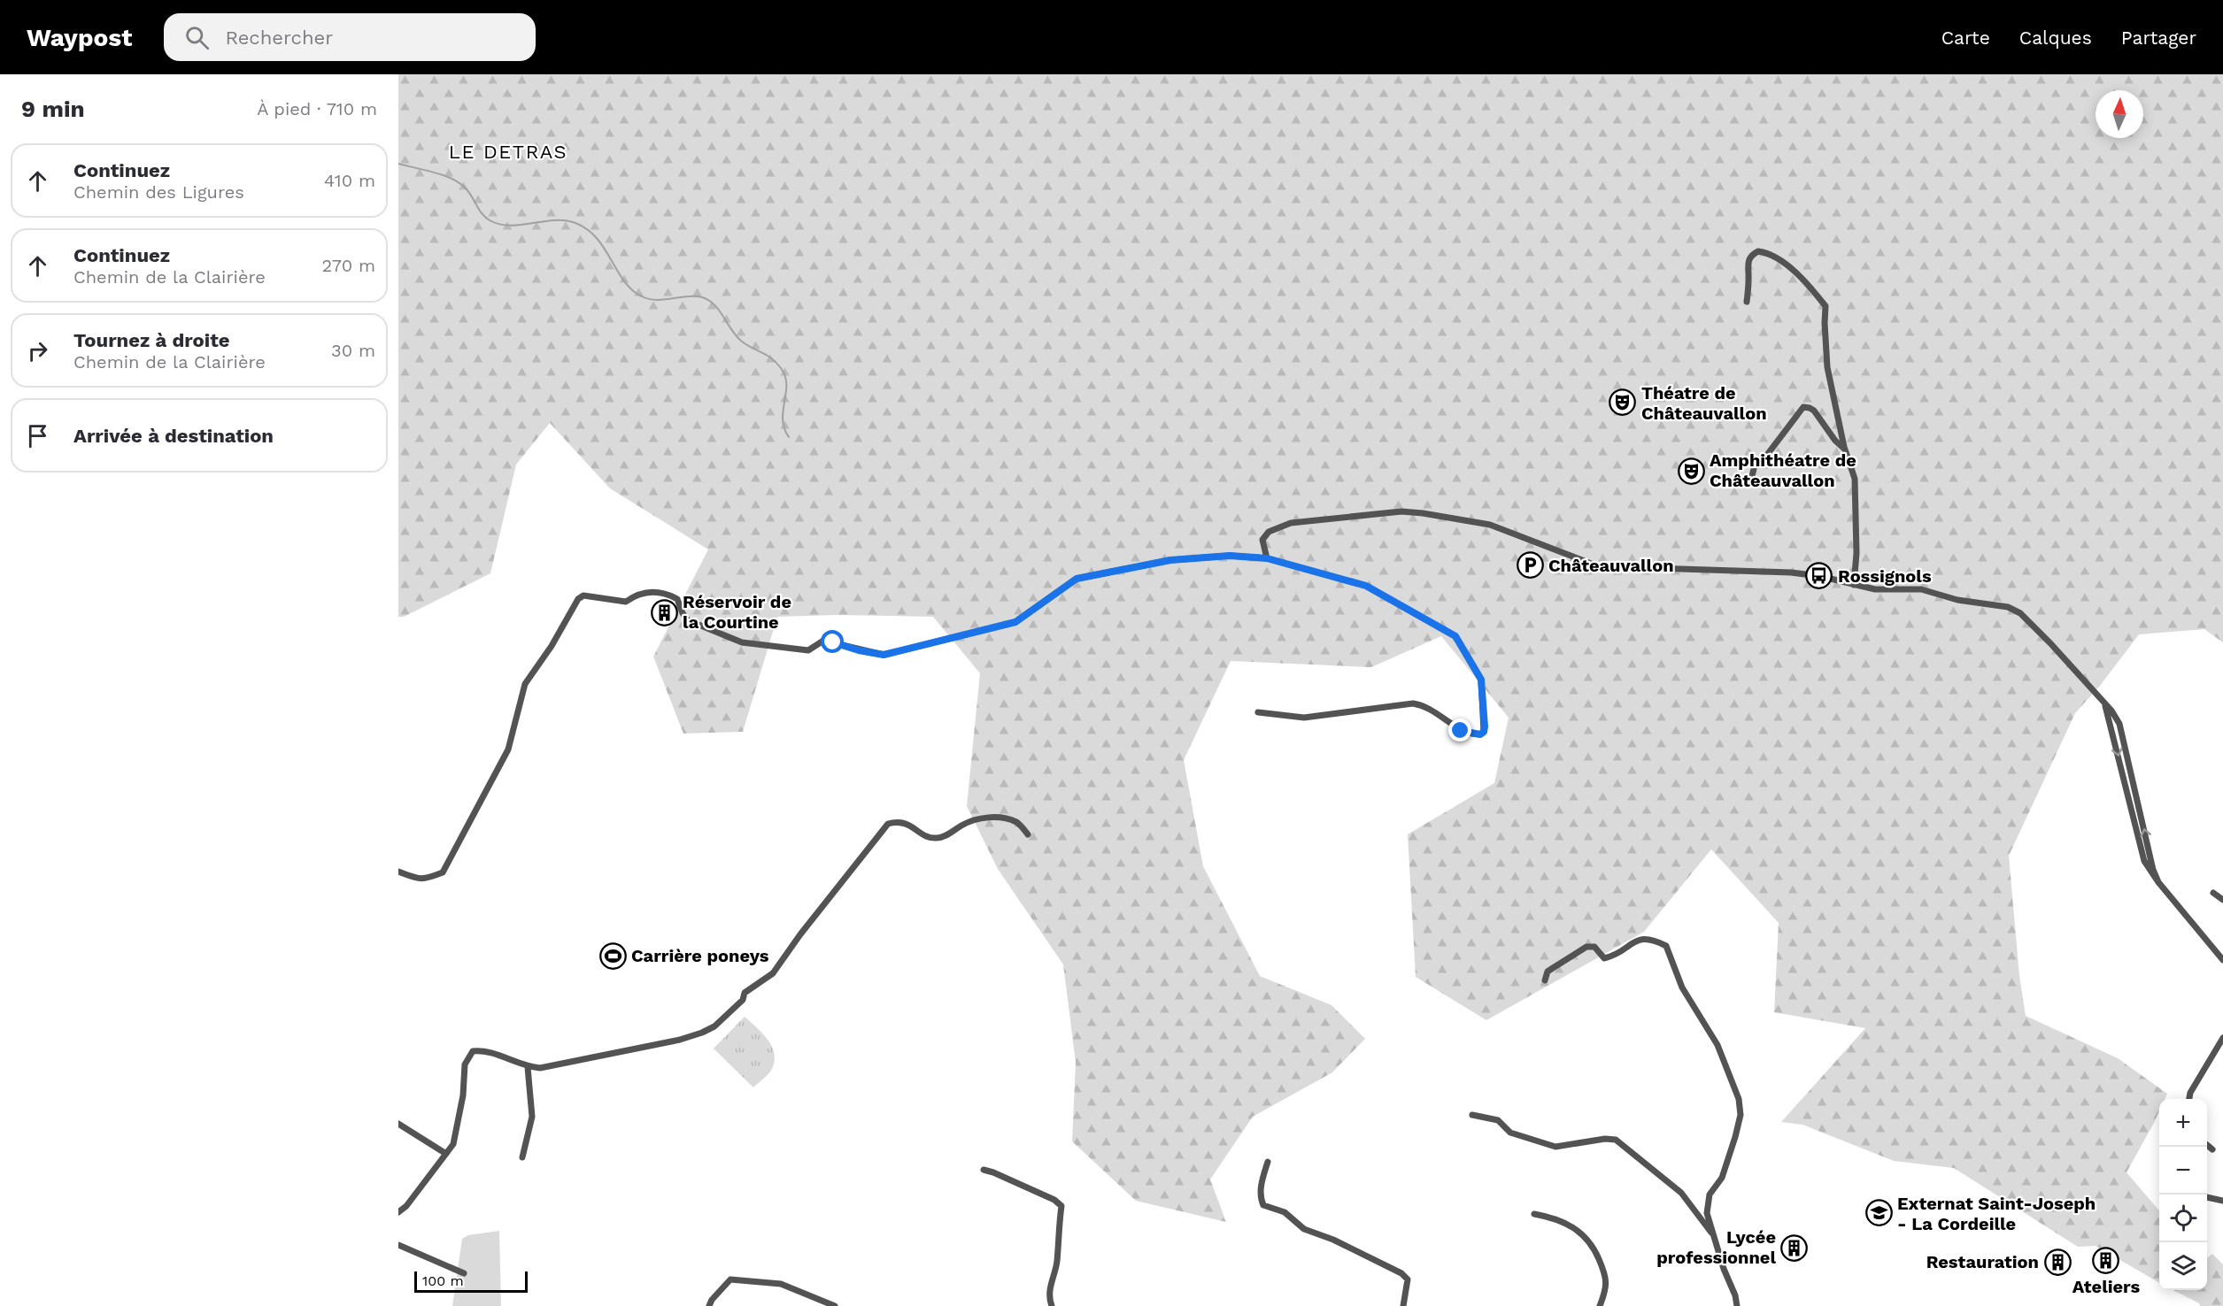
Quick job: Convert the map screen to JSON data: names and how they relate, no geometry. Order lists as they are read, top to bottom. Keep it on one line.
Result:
{"districts":["LE DETRAS"],"places":{"theatre":["Théatre de Châteauvallon","Amphithéatre de Châteauvallon"],"parking":["Châteauvallon"],"bus stop":["Rossignols"],"building":["Réservoir de la Courtine","Lycée professionnel","Ateliers","Restauration"],"sports":["Carrière poneys"],"school or university":["Externat Saint-Joseph - La Cordeille"]},"scale_bar":"100 m","north":"top","page":{"header":"Waypost","search":"Rechercher","nav":["Carte","Calques","Partager"],"heading":["9 min","À pied · 710 m"],"list":[["Continuez","Chemin des Ligures","410 m"],["Continuez","Chemin de la Clairière","270 m"],["Tournez à droite","Chemin de la Clairière","30 m"],"Arrivée à destination"],"map_buttons":["+","−"],"scale":"100 m"}}
